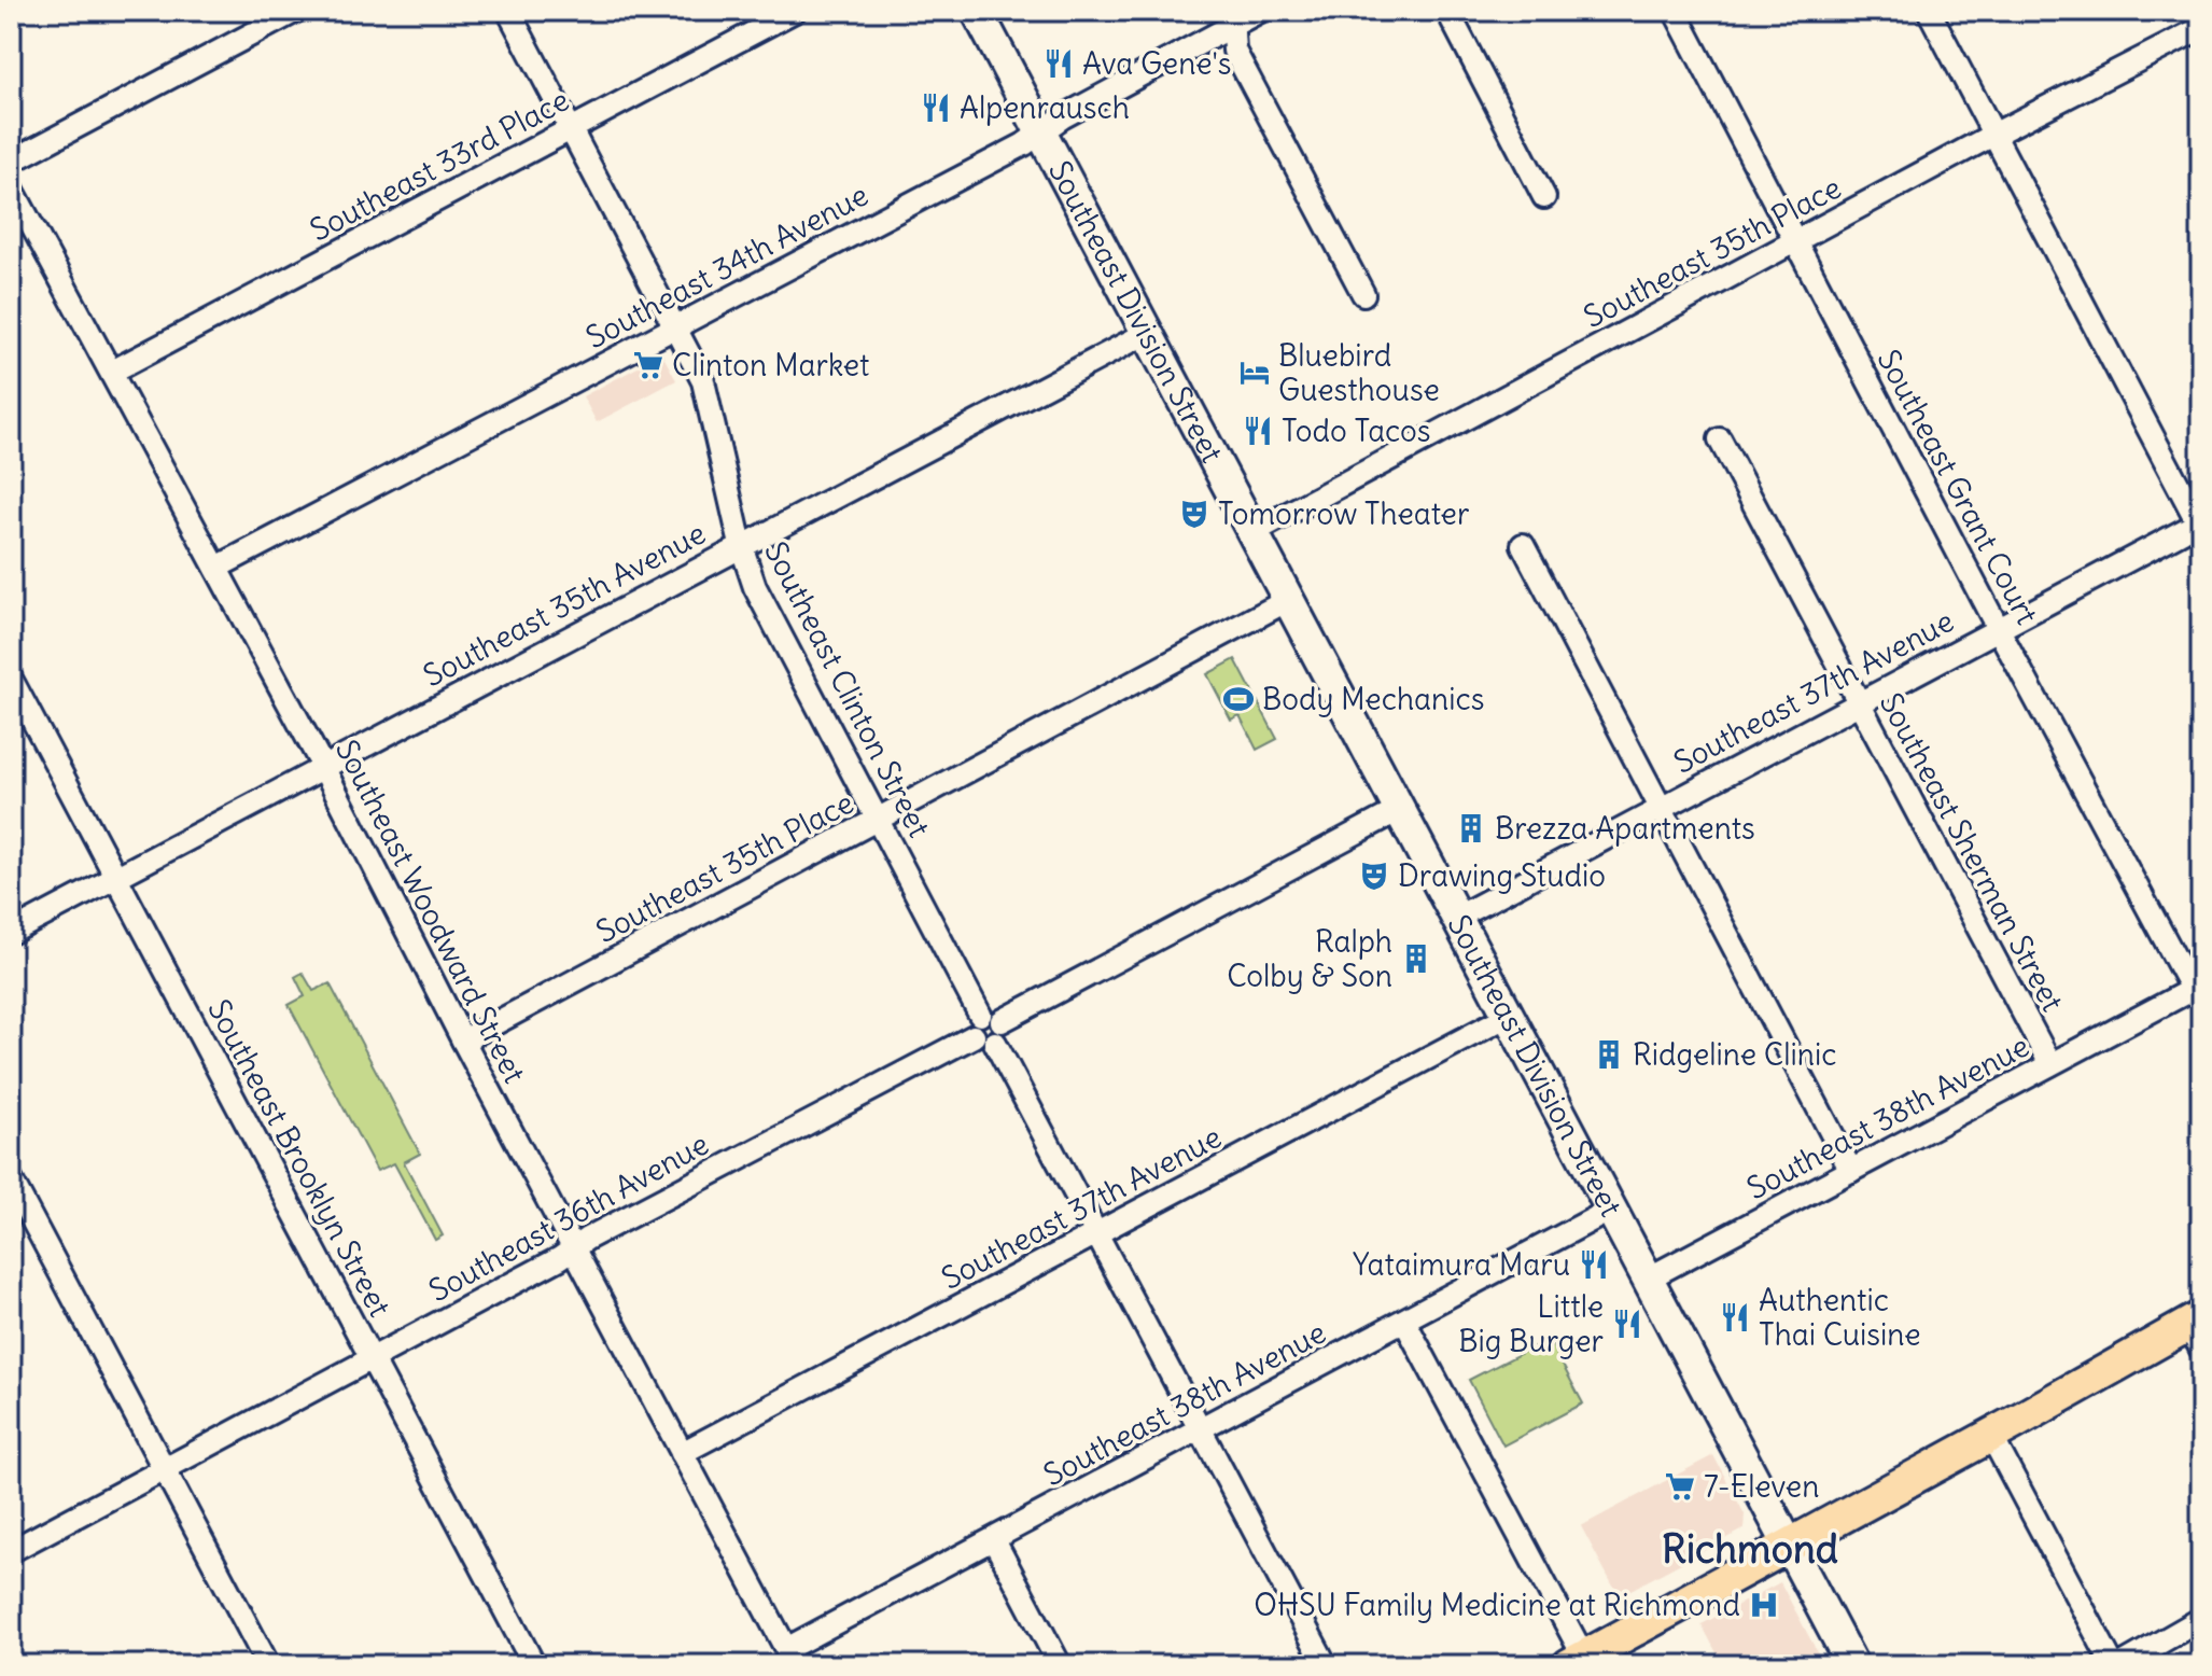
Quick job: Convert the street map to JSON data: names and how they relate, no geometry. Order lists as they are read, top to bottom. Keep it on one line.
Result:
{"streets":{"main road":["Southeast Division Street"],"street":["Southeast 33rd Place","Southeast 35th Place","Southeast 34th Avenue","Southeast Grant Court","Southeast 35th Avenue","Southeast Clinton Street","Southeast 37th Avenue","Southeast Sherman Street","Southeast Woodward Street","Southeast 38th Avenue","Southeast Brooklyn Street","Southeast 36th Avenue"]},"crossings":[["Southeast 33rd Place","Southeast Clinton Street"],["Southeast 33rd Place","Southeast Woodward Street"],["Southeast 35th Place","Southeast Division Street"],["Southeast 35th Place","Southeast Grant Court"],["Southeast 35th Place","Southeast Clinton Street"],["Southeast 35th Place","Southeast Woodward Street"],["Southeast 34th Avenue","Southeast Division Street"],["Southeast 34th Avenue","Southeast Clinton Street"],["Southeast 34th Avenue","Southeast Woodward Street"],["Southeast Division Street","Southeast 35th Avenue"],["Southeast Division Street","Southeast 37th Avenue"],["Southeast Division Street","Southeast 38th Avenue"],["Southeast Grant Court","Southeast 37th Avenue"],["Southeast Grant Court","Southeast 38th Avenue"],["Southeast 35th Avenue","Southeast Clinton Street"],["Southeast 35th Avenue","Southeast Woodward Street"],["Southeast 35th Avenue","Southeast Brooklyn Street"],["Southeast Clinton Street","Southeast 37th Avenue"],["Southeast Clinton Street","Southeast 38th Avenue"],["Southeast Clinton Street","Southeast 36th Avenue"],["Southeast 37th Avenue","Southeast Sherman Street"],["Southeast 37th Avenue","Southeast Woodward Street"],["Southeast Sherman Street","Southeast 38th Avenue"],["Southeast Woodward Street","Southeast 38th Avenue"],["Southeast Woodward Street","Southeast 36th Avenue"],["Southeast Brooklyn Street","Southeast 36th Avenue"]],"districts":["Richmond"],"places":{"restaurant":["Ava Gene's","Alpenrausch","Todo Tacos","Yataimura Maru","Authentic Thai Cuisine","Little Big Burger"],"supermarket":["Clinton Market","7-Eleven"],"hotel":["Bluebird Guesthouse"],"theatre":["Tomorrow Theater","Drawing Studio"],"sports":["Body Mechanics"],"building":["Brezza Apartments","Ralph Colby & Son","Ridgeline Clinic"],"hospital":["OHSU Family Medicine at Richmond"]}}
